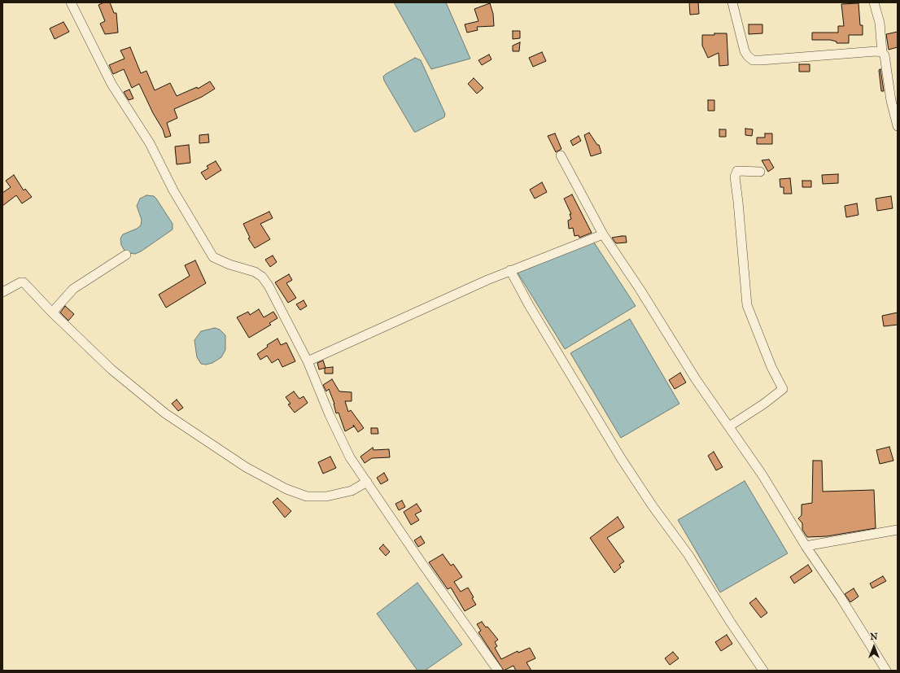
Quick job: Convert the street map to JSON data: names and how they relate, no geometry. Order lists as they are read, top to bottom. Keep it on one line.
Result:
{"north":"top"}
